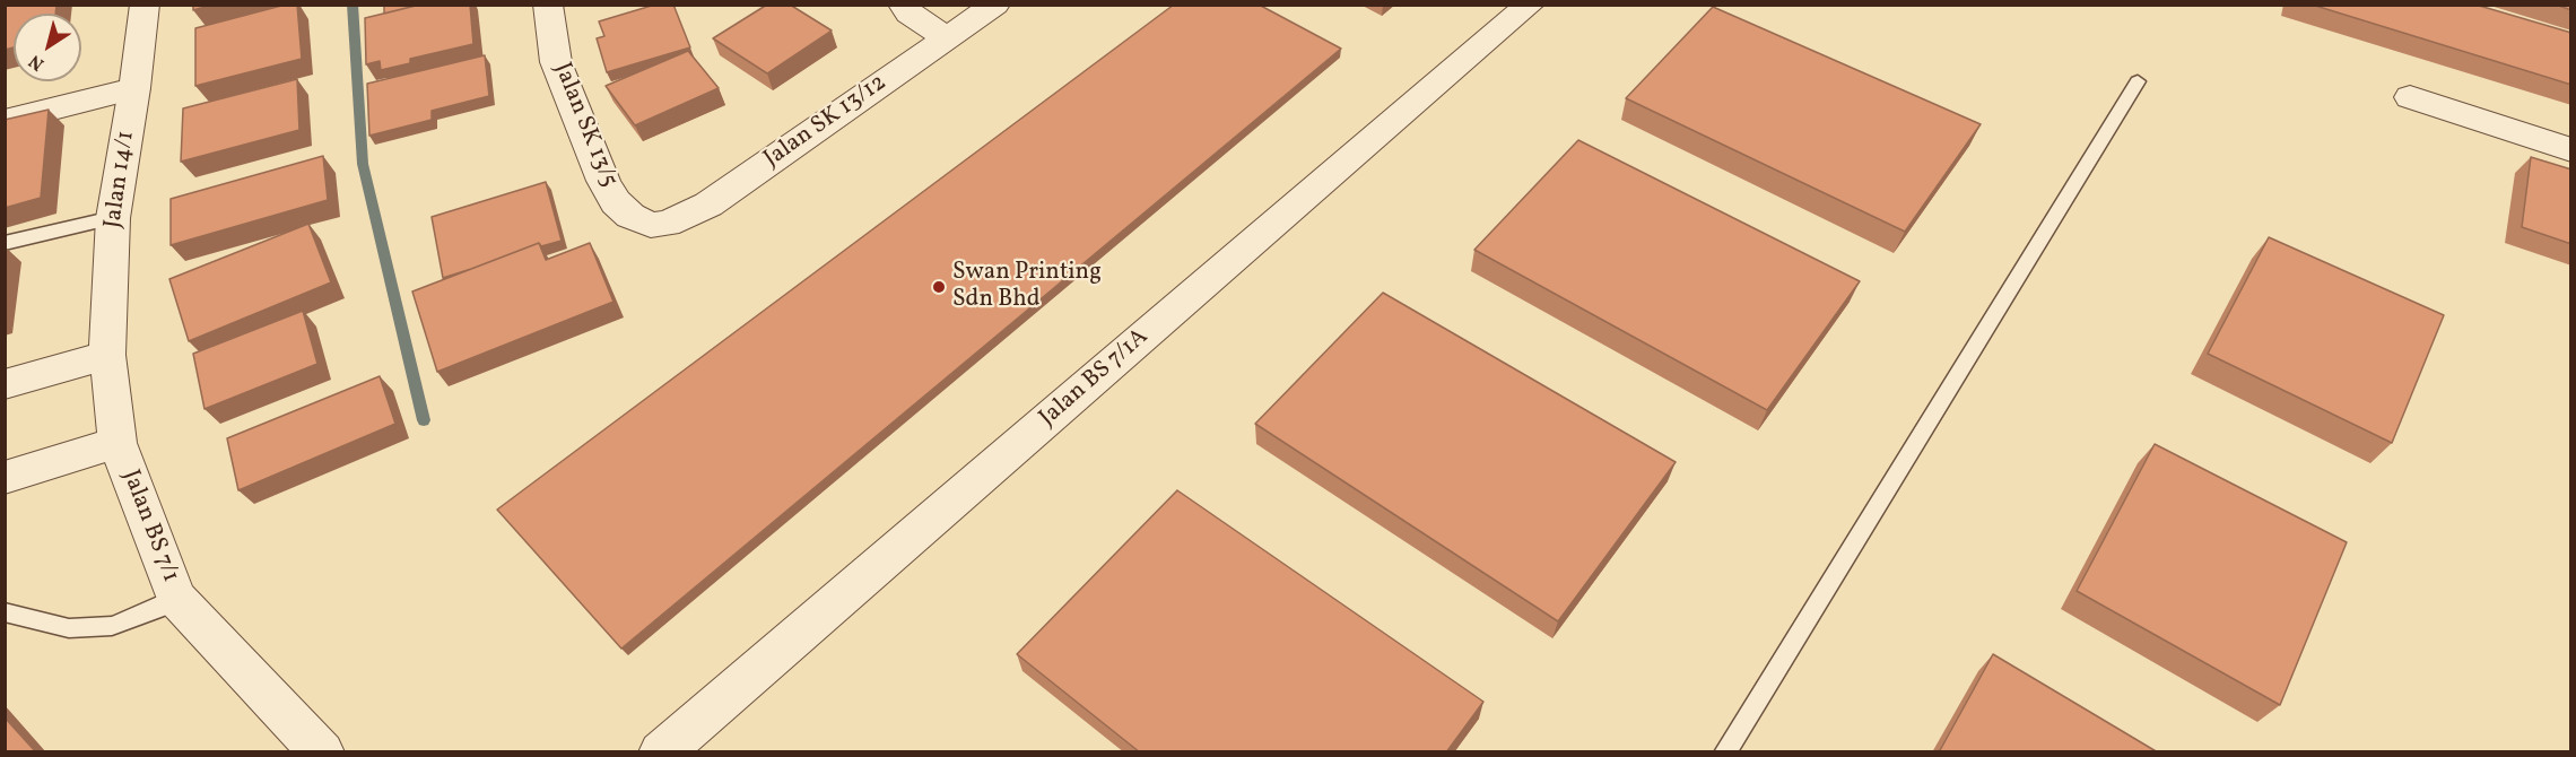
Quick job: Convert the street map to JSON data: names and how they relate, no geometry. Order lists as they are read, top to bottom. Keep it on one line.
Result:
{"streets":{"street":["Jalan SK 13/12","Jalan SK 13/5","Jalan 14/1","Jalan BS 7/1A","Jalan BS 7/1"]},"crossings":[["Jalan SK 13/12","Jalan SK 13/5"],["Jalan 14/1","Jalan BS 7/1"]],"places":["Swan Printing Sdn Bhd"],"north":"bottom left"}
